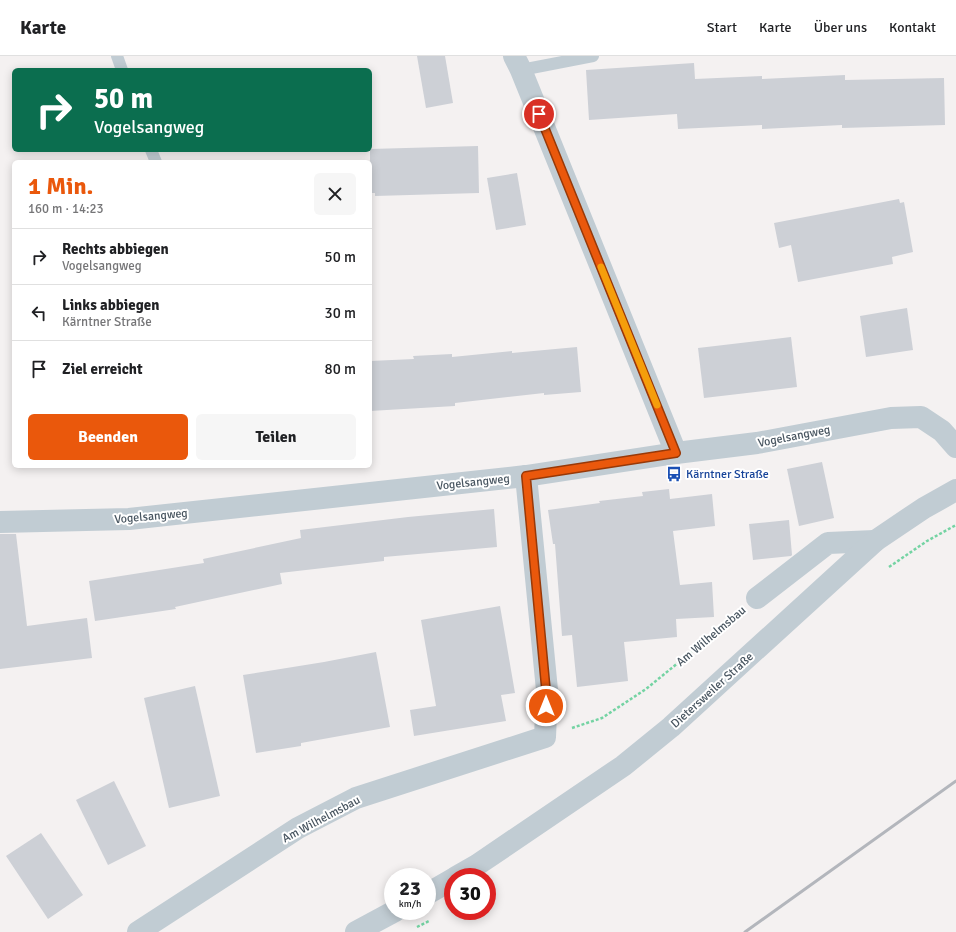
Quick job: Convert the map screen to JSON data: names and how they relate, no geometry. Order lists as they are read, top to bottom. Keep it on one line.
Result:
{"streets":{"street":["Vogelsangweg","Am Wilhelmsbau","Dietersweiler Straße"]},"crossings":[["Am Wilhelmsbau","Dietersweiler Straße"]],"places":{"bus stop":["Kärntner Straße"]},"page":{"header":"Karte","nav":["Start","Karte","Über uns","Kontakt"],"turn":["50 m","Vogelsangweg"],"heading":["1 Min.","160 m · 14:23"],"list":[{"name":"Rechts abbiegen","note":"Vogelsangweg","value":"50 m"},{"name":"Links abbiegen","note":"Kärntner Straße","value":"30 m"},{"name":"Ziel erreicht","value":"80 m"}],"buttons":["Beenden","Teilen"],"speed":"23 km/h","limit":"30"}}
